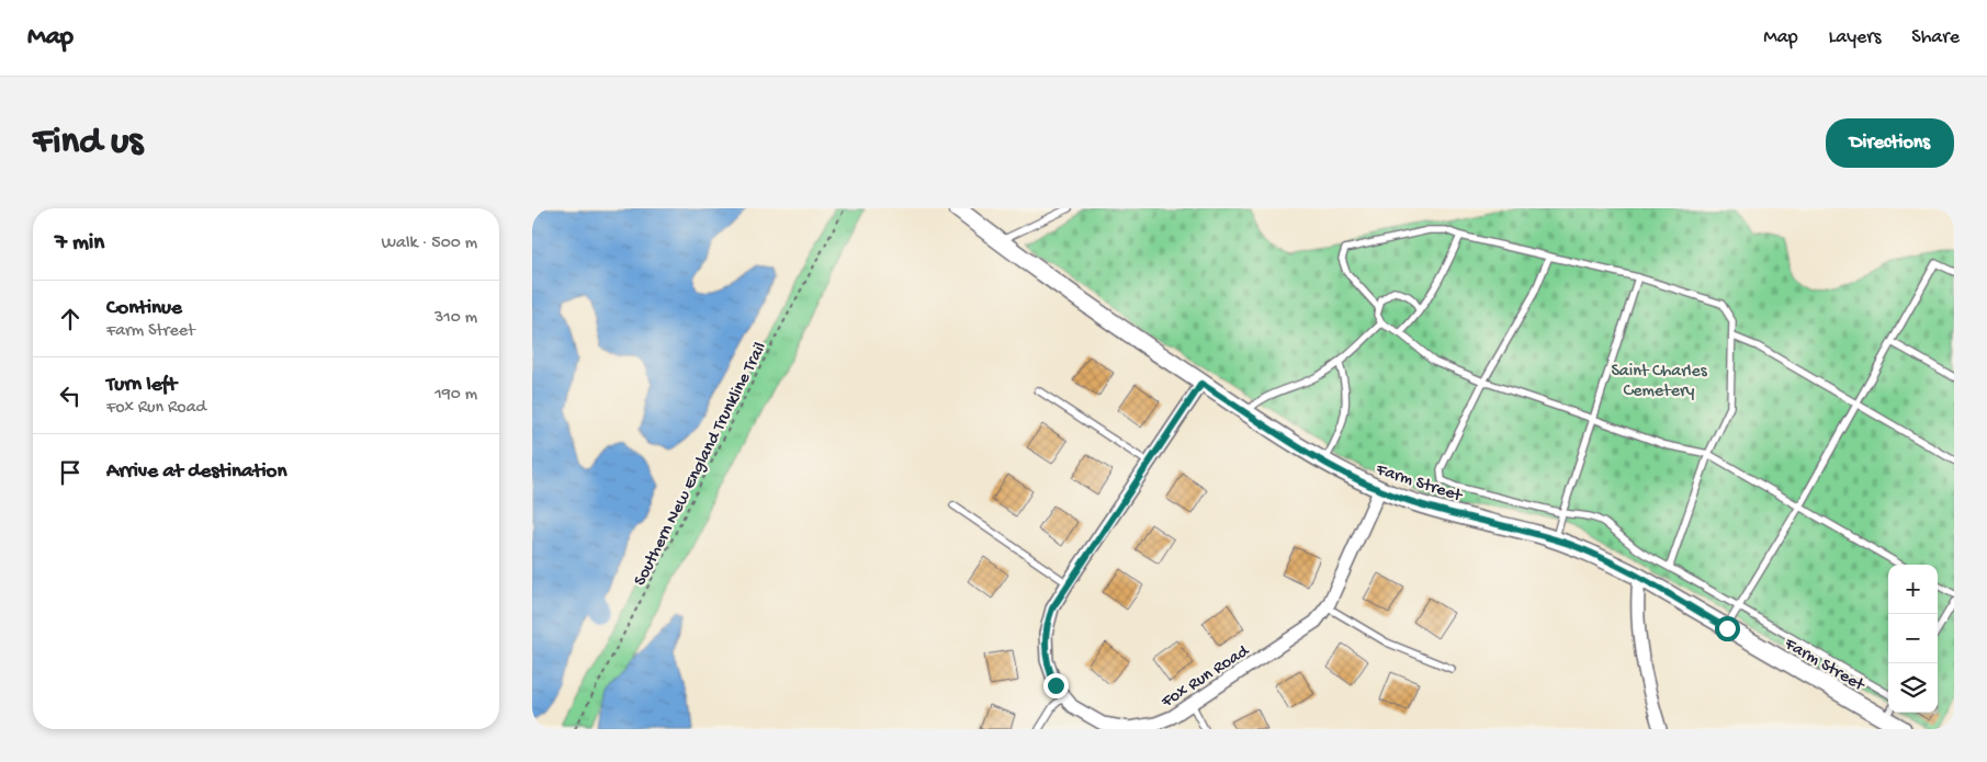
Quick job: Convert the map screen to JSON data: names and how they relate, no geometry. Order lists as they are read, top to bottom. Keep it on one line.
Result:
{"streets":{"street":["Farm Street","Fox Run Road"],"path":["Southern New England Trunkline Trail"]},"crossings":[["Farm Street","Fox Run Road"]],"parks":["Saint Charles Cemetery"],"page":{"header":"Map","nav":["Map","Layers","Share"],"buttons":"Directions","title":"Find us","heading":["7 min","Walk · 500 m"],"list":[["Continue","Farm Street","310 m"],["Turn left","Fox Run Road","190 m"],"Arrive at destination"],"map_buttons":["+","−"]}}
